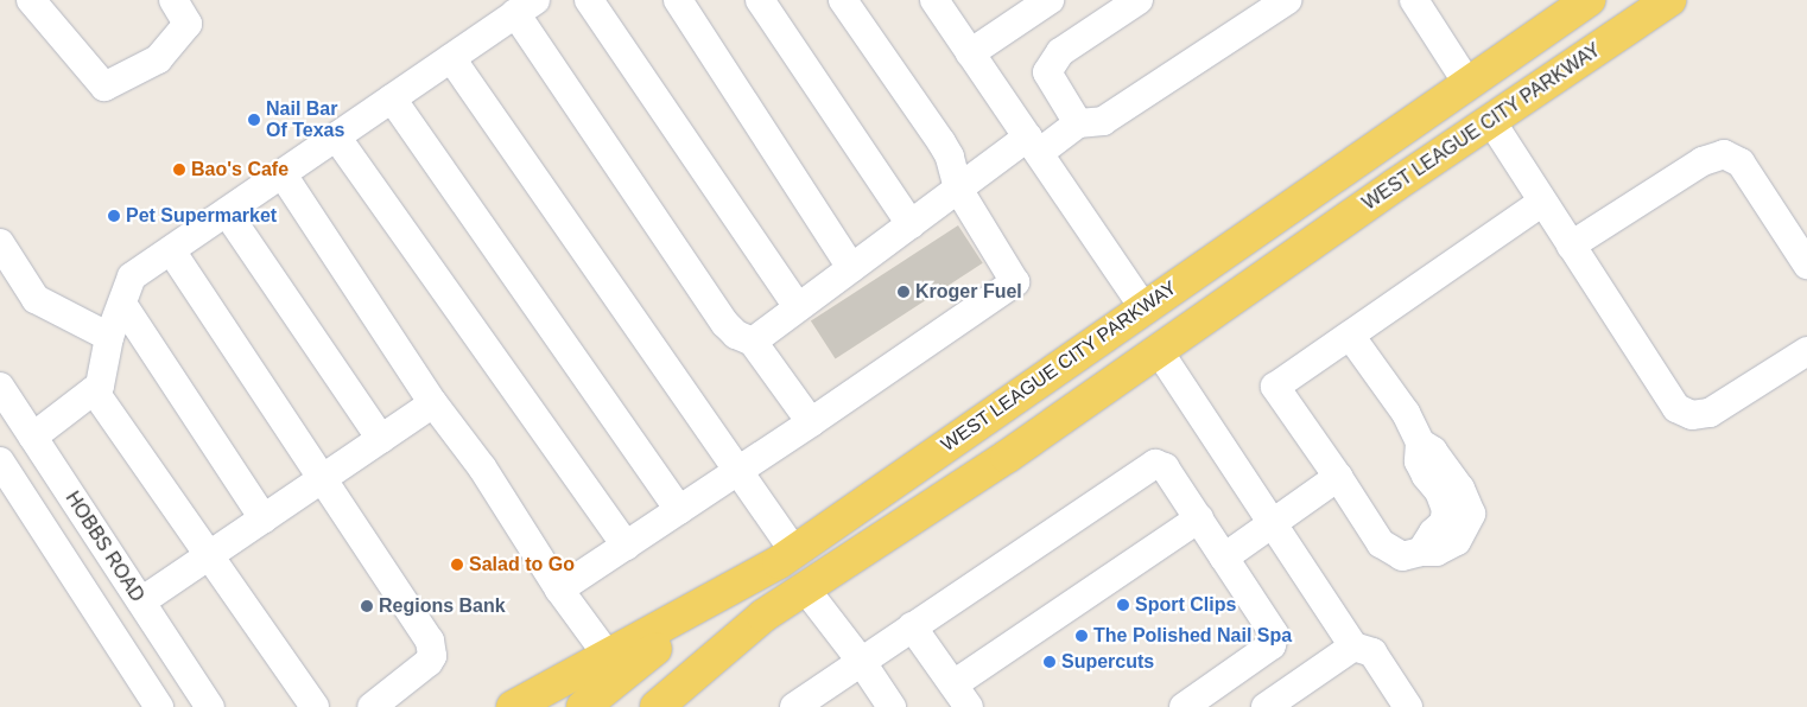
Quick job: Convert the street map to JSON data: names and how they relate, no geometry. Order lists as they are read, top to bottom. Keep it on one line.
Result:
{"streets":{"main road":["WEST LEAGUE CITY PARKWAY"],"street":["HOBBS ROAD"]},"places":["Nail Bar Of Texas","Bao's Cafe","Pet Supermarket","Kroger Fuel","Salad to Go","Sport Clips","Regions Bank","The Polished Nail Spa","Supercuts"]}
